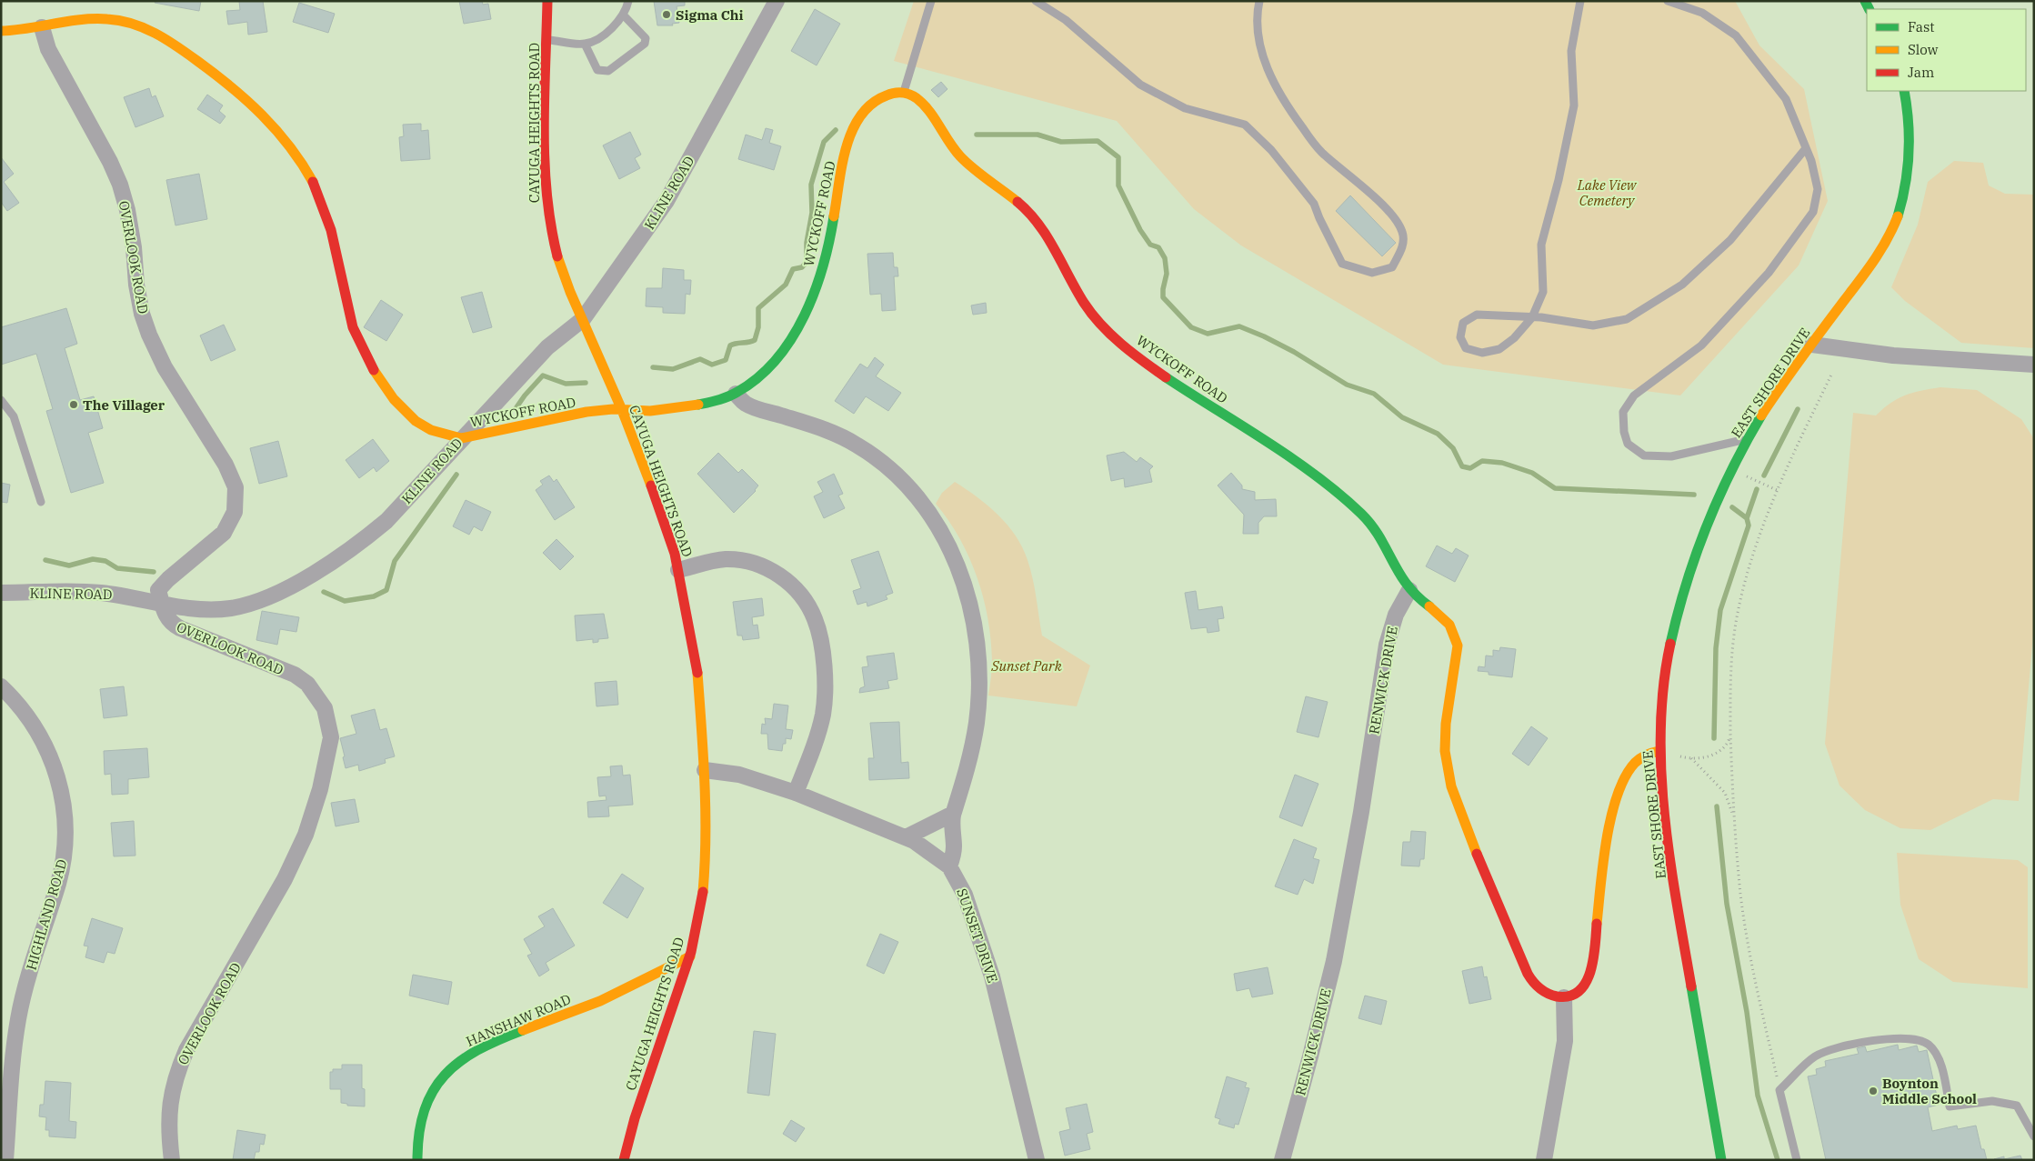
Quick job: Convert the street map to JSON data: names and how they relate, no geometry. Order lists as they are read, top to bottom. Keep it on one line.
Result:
{"streets":{"street":["CAYUGA HEIGHTS ROAD","KLINE ROAD","WYCKOFF ROAD","OVERLOOK ROAD","EAST SHORE DRIVE","RENWICK DRIVE","HIGHLAND ROAD","SUNSET DRIVE","HANSHAW ROAD"]},"crossings":[["CAYUGA HEIGHTS ROAD","KLINE ROAD"],["CAYUGA HEIGHTS ROAD","WYCKOFF ROAD"],["CAYUGA HEIGHTS ROAD","SUNSET DRIVE"],["CAYUGA HEIGHTS ROAD","HANSHAW ROAD"],["KLINE ROAD","WYCKOFF ROAD"],["KLINE ROAD","OVERLOOK ROAD"],["WYCKOFF ROAD","OVERLOOK ROAD"],["WYCKOFF ROAD","RENWICK DRIVE"]],"parks":["Lake View Cemetery","Sunset Park"],"places":["Sigma Chi","The Villager","Boynton Middle School"],"legend":["Fast","Slow","Jam"]}
